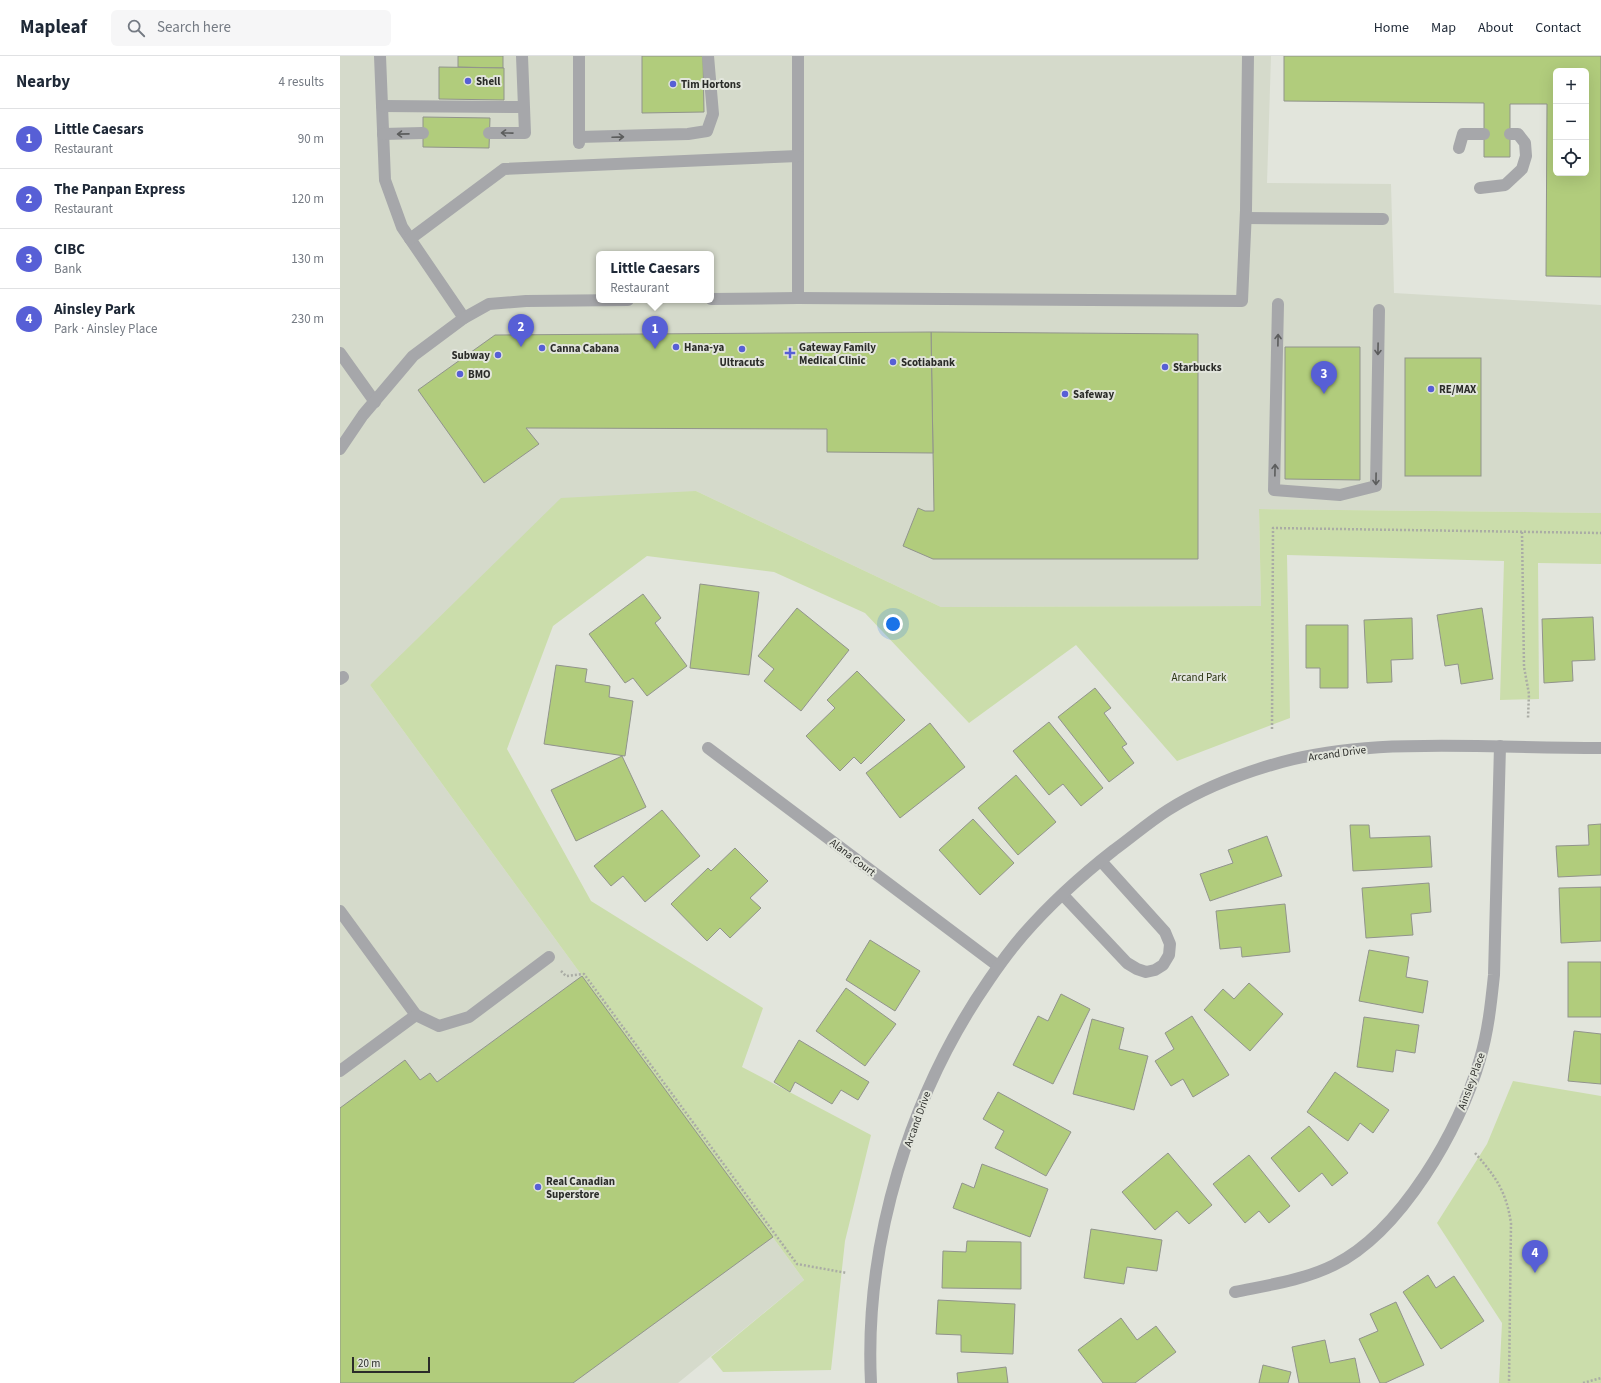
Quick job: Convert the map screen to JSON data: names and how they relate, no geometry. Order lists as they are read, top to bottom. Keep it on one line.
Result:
{"streets":{"street":["Arcand Drive","Alana Court","Ainsley Place"]},"crossings":[["Arcand Drive","Alana Court"],["Arcand Drive","Ainsley Place"]],"parks":["Arcand Park"],"places":{"other":["Shell","Tim Hortons","Hana-ya","Canna Cabana","Ultracuts","Subway","Scotiabank","Starbucks","BMO","RE/MAX","Safeway","Real Canadian Superstore"],"health":["Gateway Family Medical Clinic"]},"scale_bar":"20 m","page":{"header":"Mapleaf","search":"Search here","nav":["Home","Map","About","Contact"],"heading":["Nearby","4 results"],"map_buttons":["+","−"],"list":[{"mark":"1","name":"Little Caesars","note":"Restaurant","value":"90 m"},{"mark":"2","name":"The Panpan Express","note":"Restaurant","value":"120 m"},{"mark":"3","name":"CIBC","note":"Bank","value":"130 m"},{"mark":"4","name":"Ainsley Park","note":"Park · Ainsley Place","value":"230 m"}],"popup":["Little Caesars","Restaurant"],"pins":["2","1","3","4"],"scale":"20 m"}}
